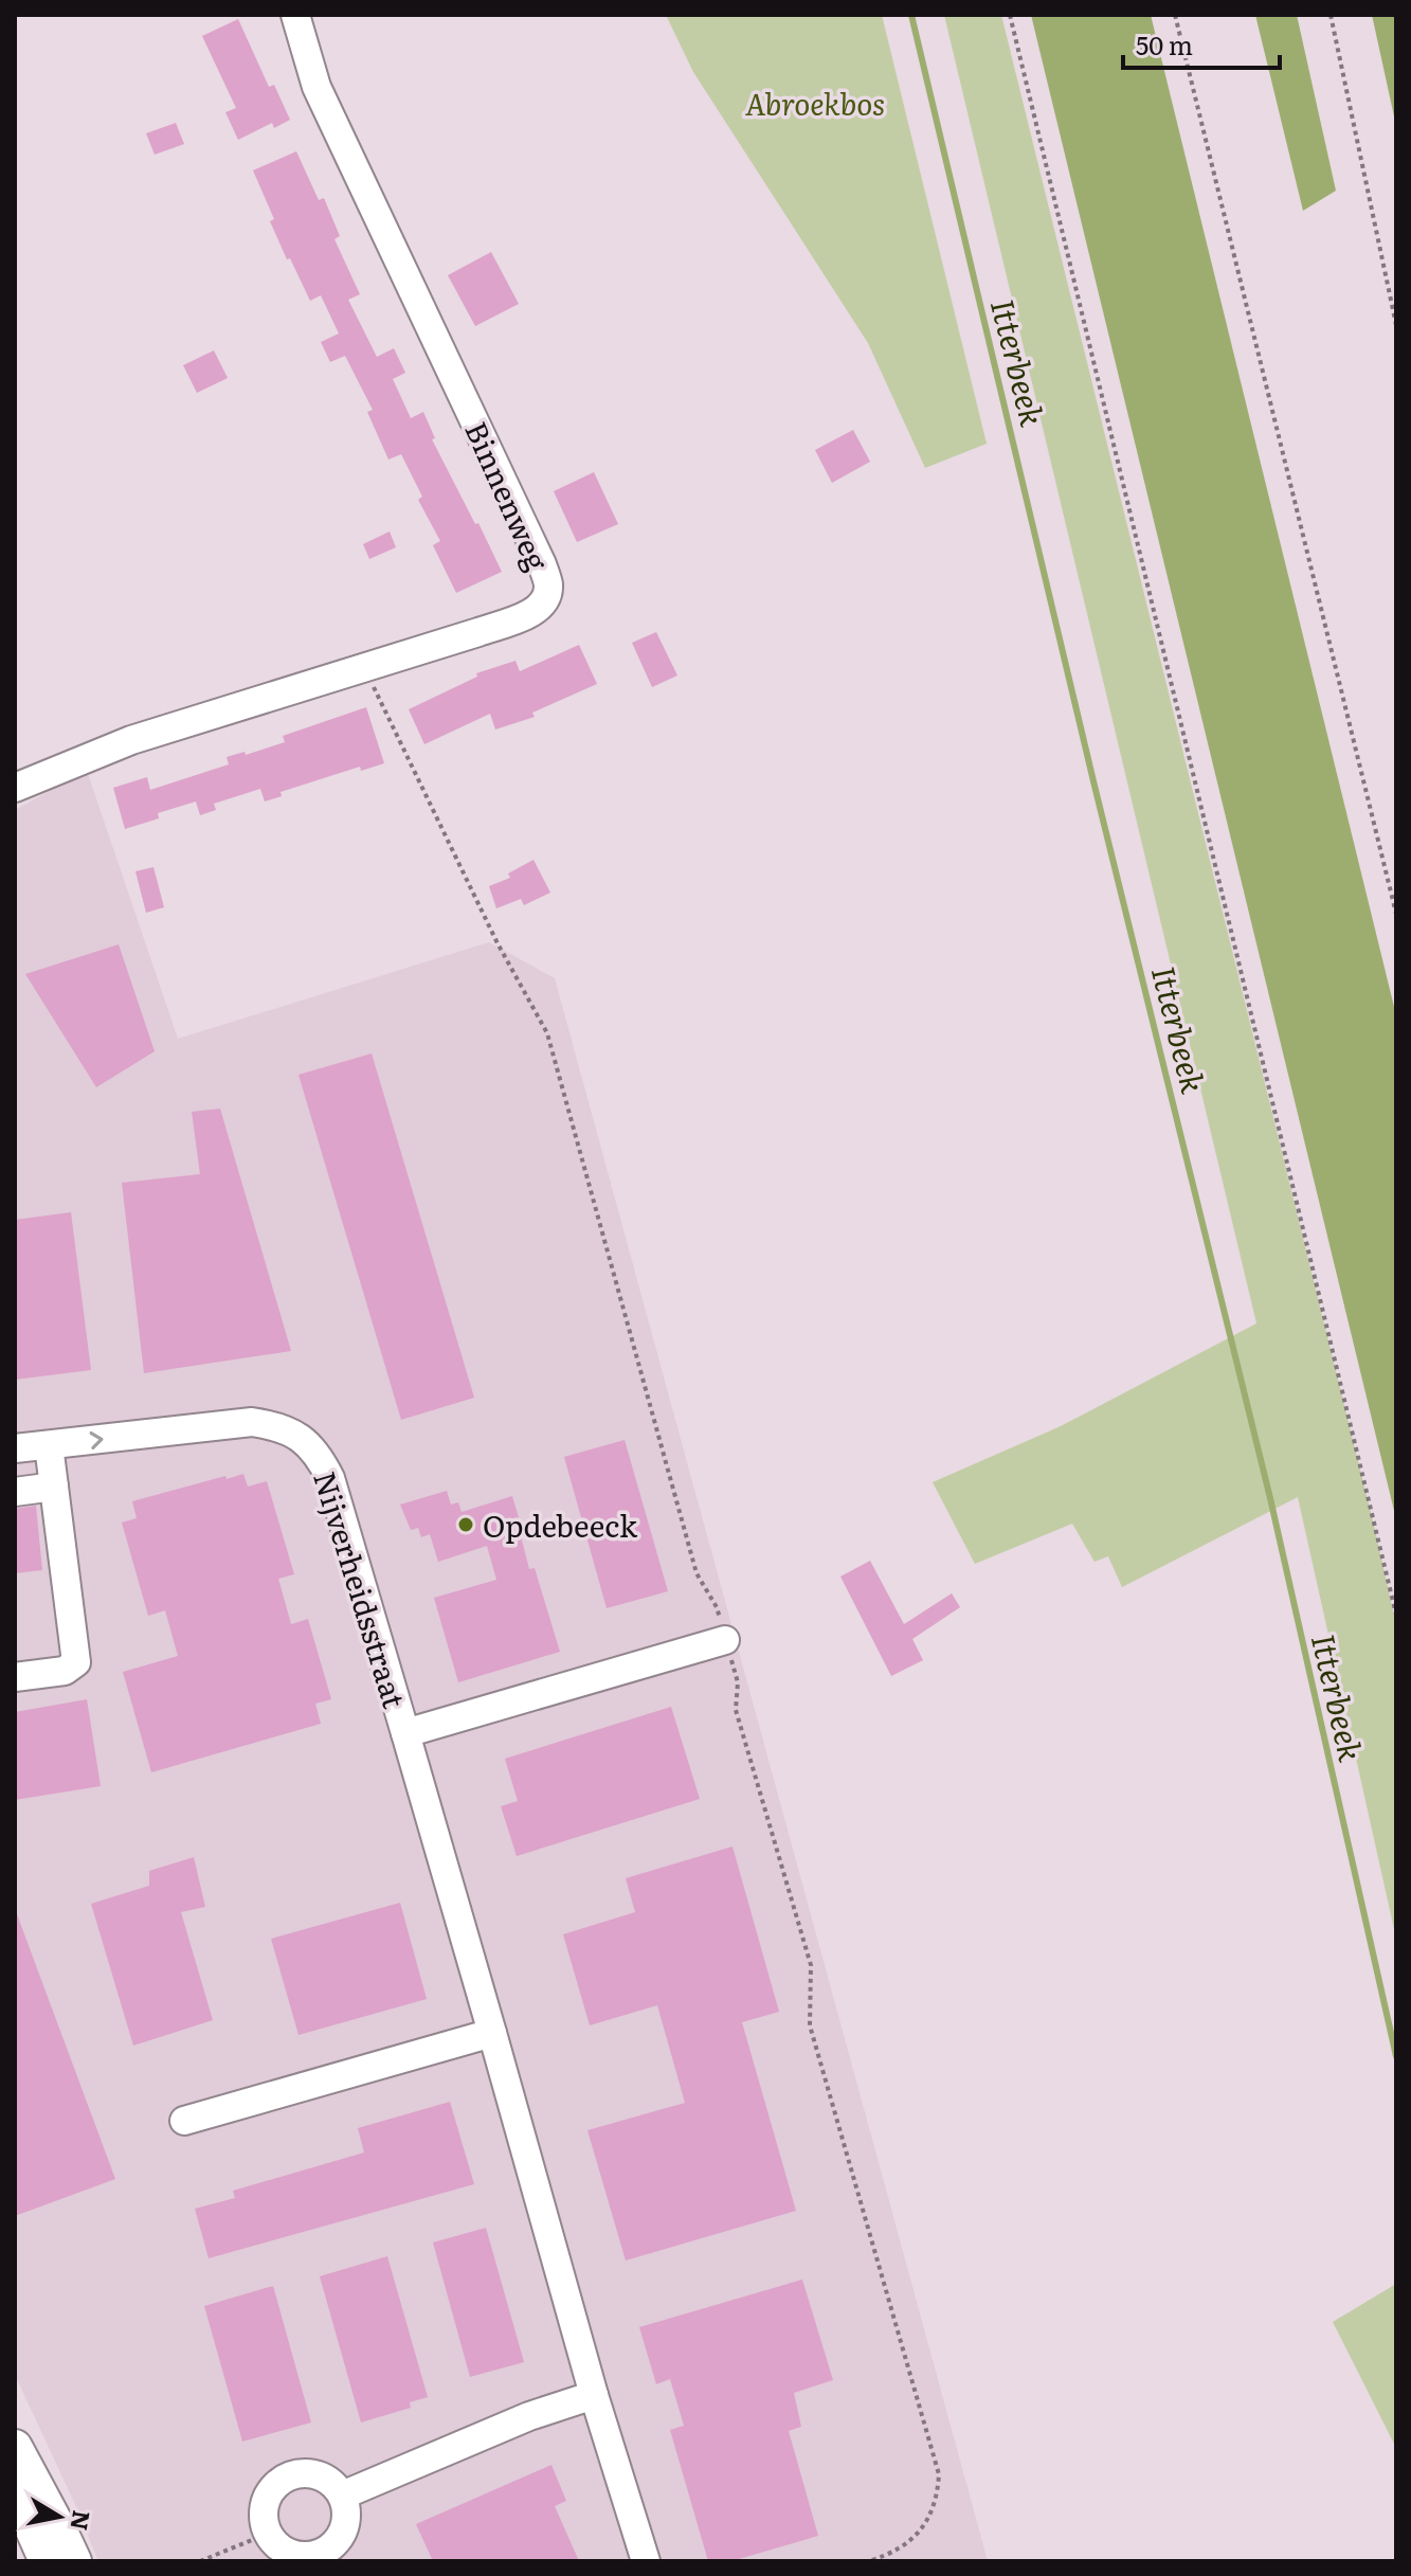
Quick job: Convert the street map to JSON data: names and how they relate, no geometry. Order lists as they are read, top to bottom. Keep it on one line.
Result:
{"streets":{"street":["Binnenweg","Nijverheidsstraat"]},"water":["Itterbeek"],"parks":["Abroekbos"],"places":["Opdebeeck"],"scale_bar":"50 m","north":"right"}
